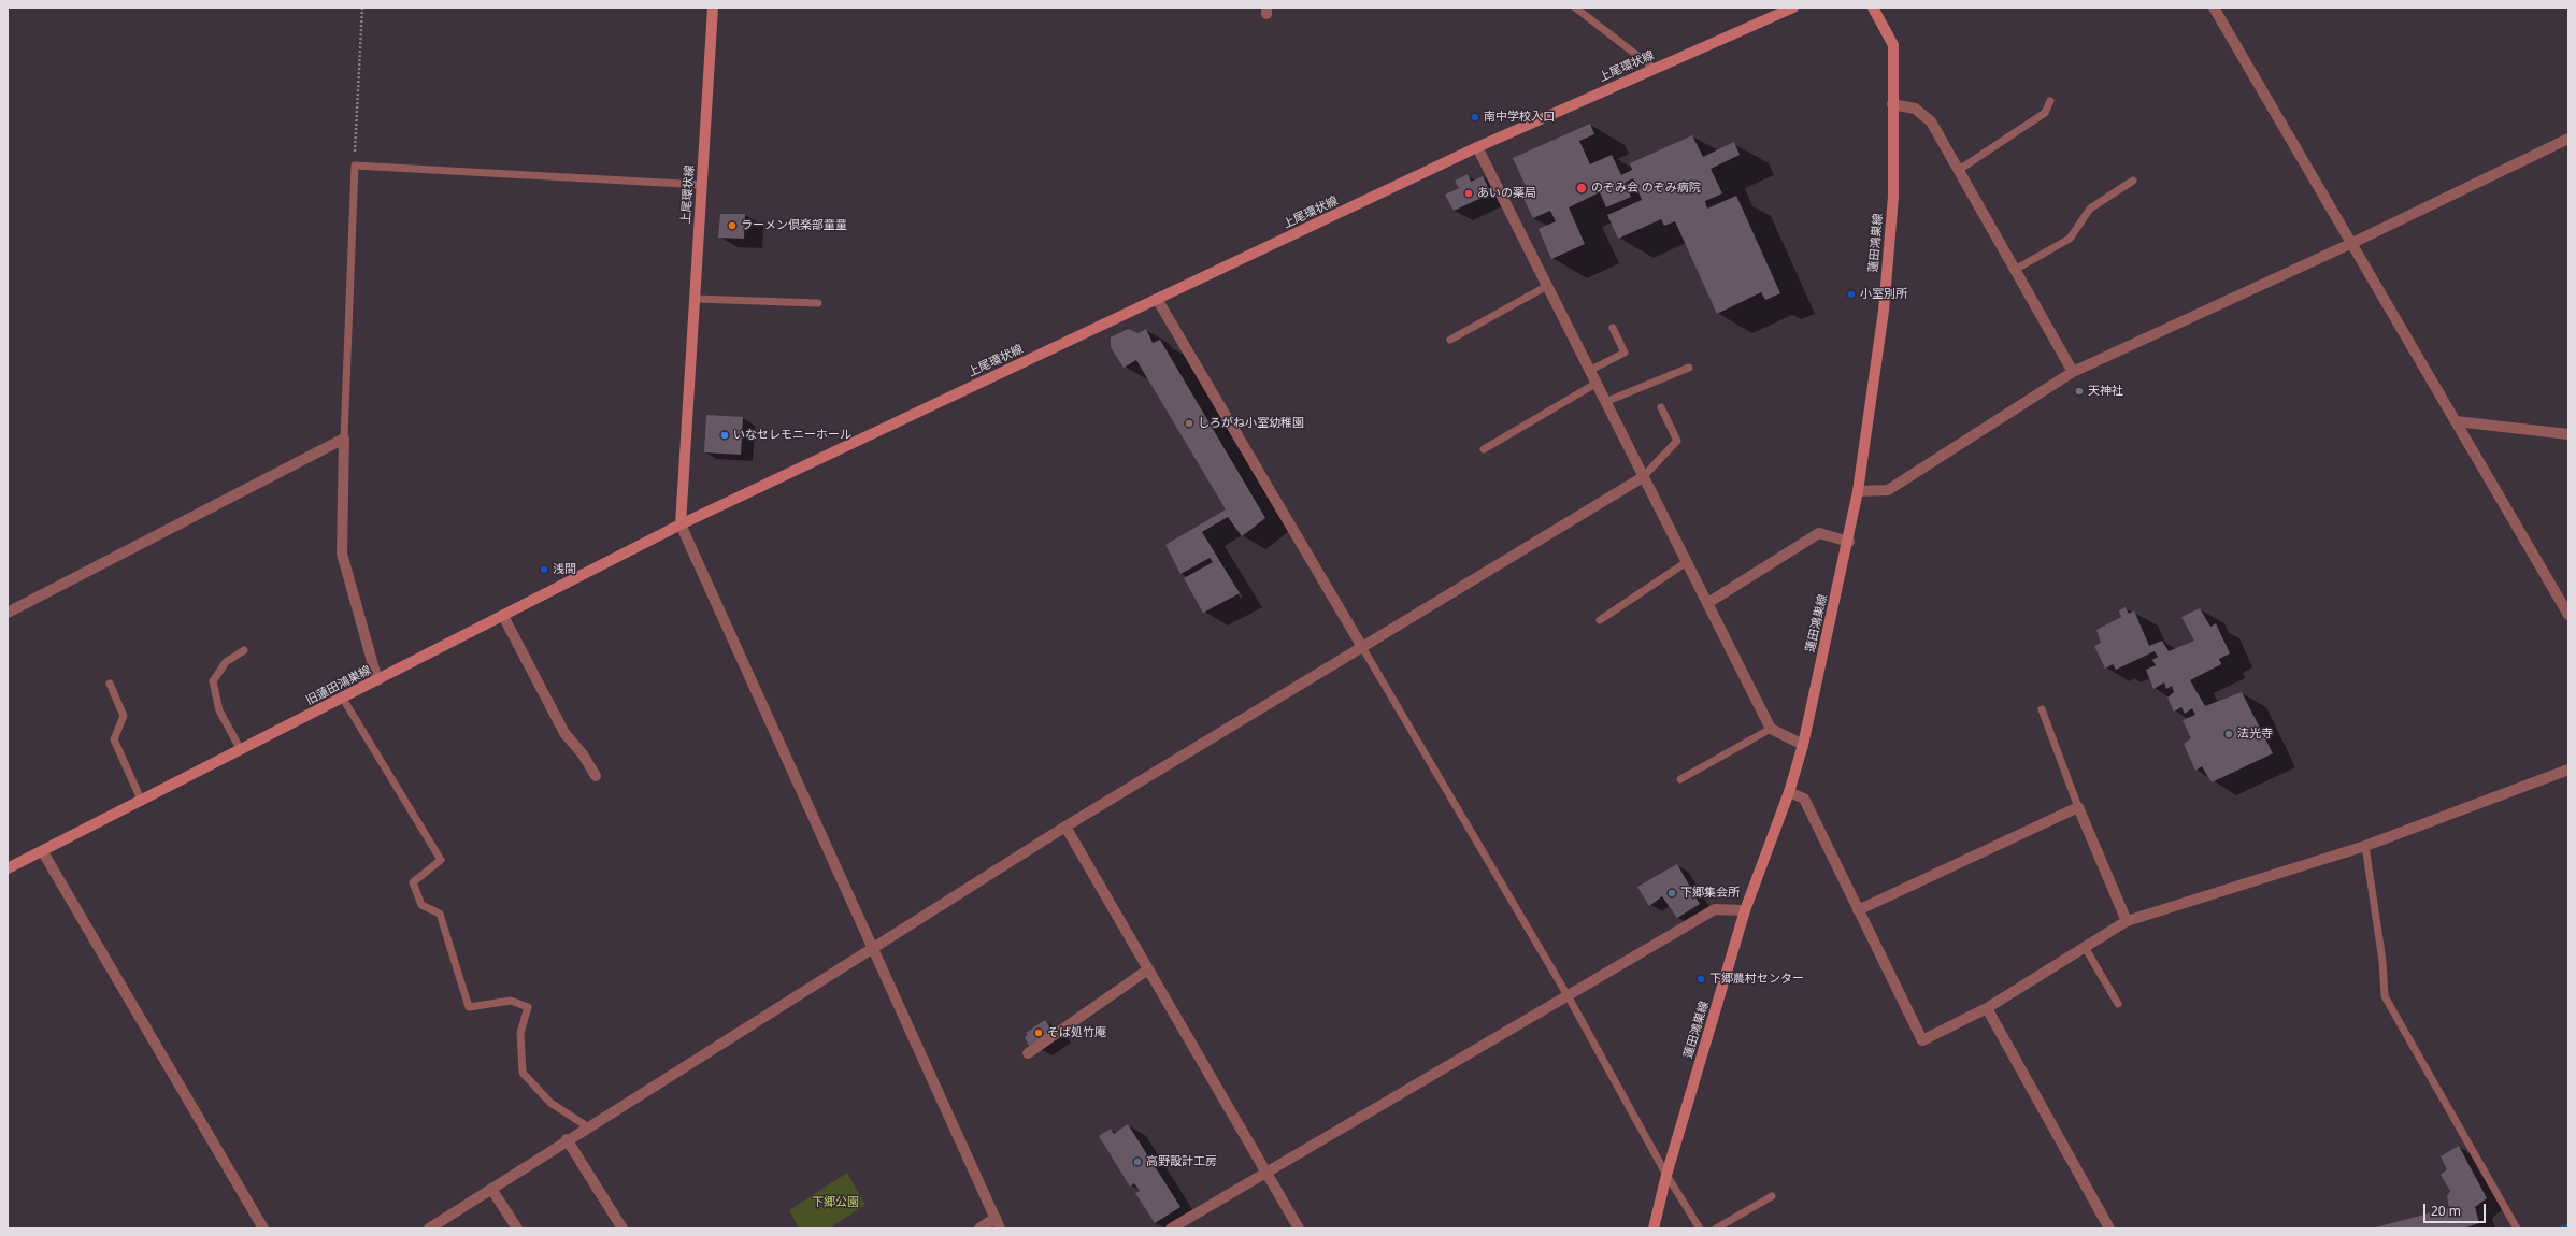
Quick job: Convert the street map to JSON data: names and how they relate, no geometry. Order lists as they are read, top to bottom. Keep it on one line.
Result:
{"streets":{"main road":["上尾環状線","蓮田鴻巣線","旧蓮田鴻巣線"]},"crossings":[["上尾環状線","旧蓮田鴻巣線"]],"parks":["下郷公園"],"places":["南中学校入口","のぞみ会 のぞみ病院","あいの薬局","ラーメン倶楽部童童","小室別所","天神社","しろがね小室幼稚園","いなセレモニーホール","浅間","法光寺","下郷集会所","下郷農村センター","そば処竹庵","高野設計工房"],"scale_bar":"20 m"}
